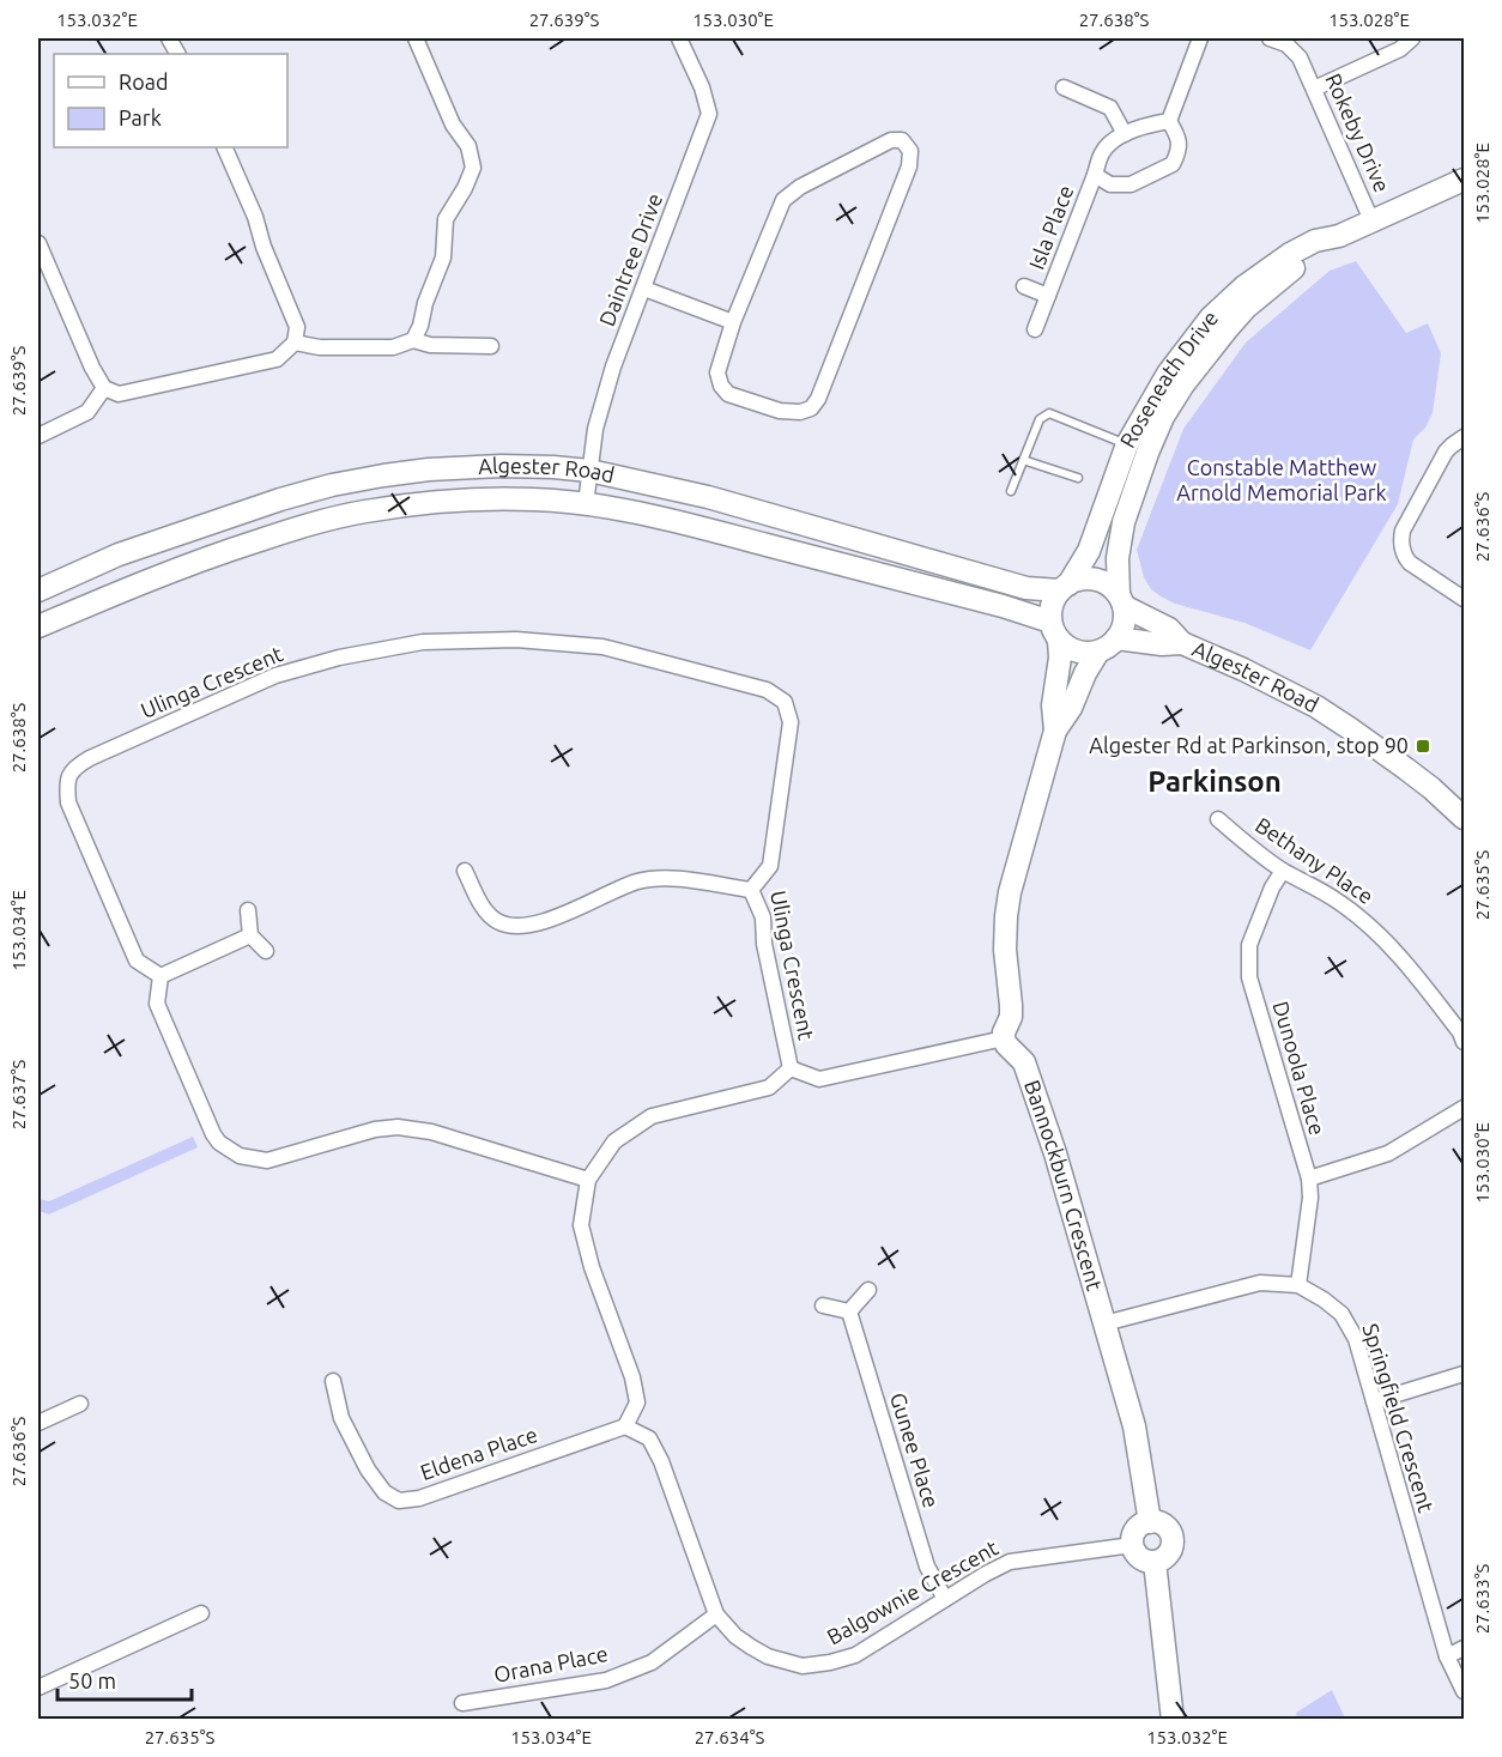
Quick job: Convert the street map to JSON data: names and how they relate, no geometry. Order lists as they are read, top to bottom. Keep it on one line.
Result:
{"streets":{"main road":["Roseneath Drive","Algester Road","Bannockburn Crescent"],"street":["Rokeby Drive","Isla Place","Daintree Drive","Ulinga Crescent","Bethany Place","Dunoola Place","Springfield Crescent","Gunee Place","Eldena Place","Balgownie Crescent","Orana Place"]},"crossings":[["Rokeby Drive","Roseneath Drive"],["Daintree Drive","Algester Road"],["Roseneath Drive","Algester Road"],["Bethany Place","Dunoola Place"],["Dunoola Place","Springfield Crescent"],["Bannockburn Crescent","Springfield Crescent"],["Bannockburn Crescent","Balgownie Crescent"],["Gunee Place","Balgownie Crescent"],["Eldena Place","Balgownie Crescent"],["Balgownie Crescent","Orana Place"]],"districts":["Parkinson"],"parks":["Constable Matthew Arnold Memorial Park"],"places":{"transit":["Algester Rd at Parkinson, stop 90"]},"legend":["Road","Park"],"scale_bar":"50 m","coordinates":["153.032°E","27.639°S","153.030°E","27.638°S","153.028°E","27.636°S","27.635°S","153.034°E","27.637°S","27.633°S","27.634°S"]}
